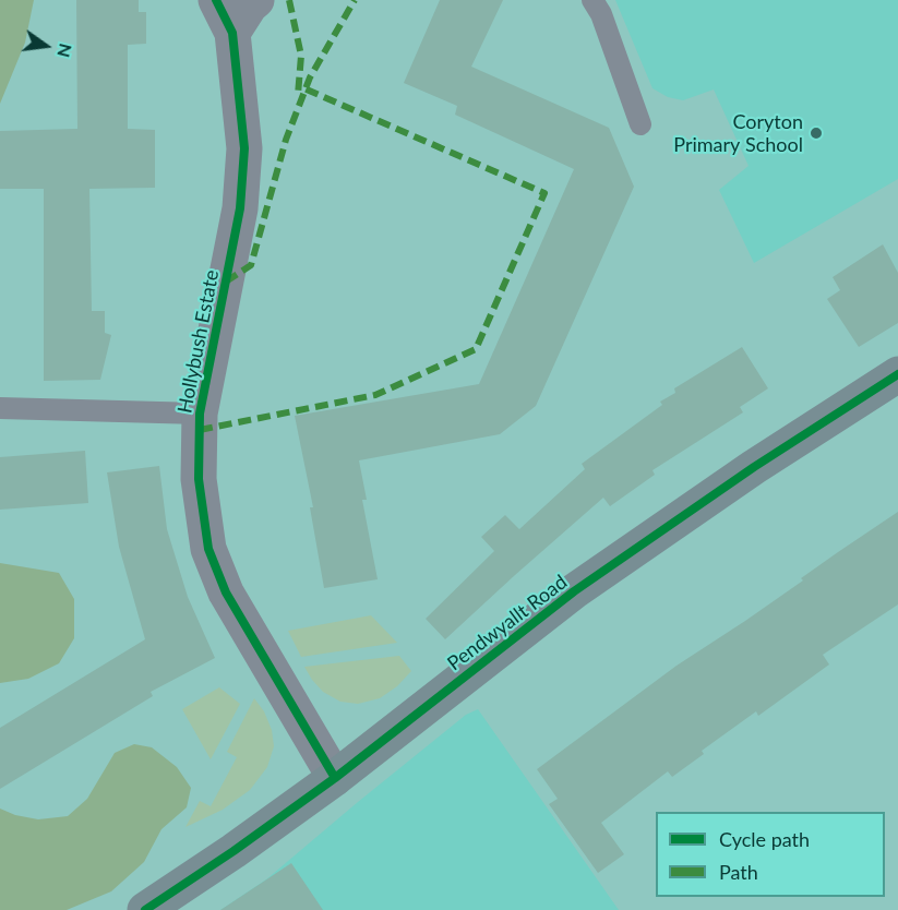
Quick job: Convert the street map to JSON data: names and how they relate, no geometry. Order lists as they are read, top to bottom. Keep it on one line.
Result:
{"streets":{"main road":["Pendwyallt Road"],"street":["Hollybush Estate"]},"crossings":[["Hollybush Estate","Pendwyallt Road"]],"places":["Coryton Primary School"],"legend":["Cycle path","Path"],"north":"right"}
